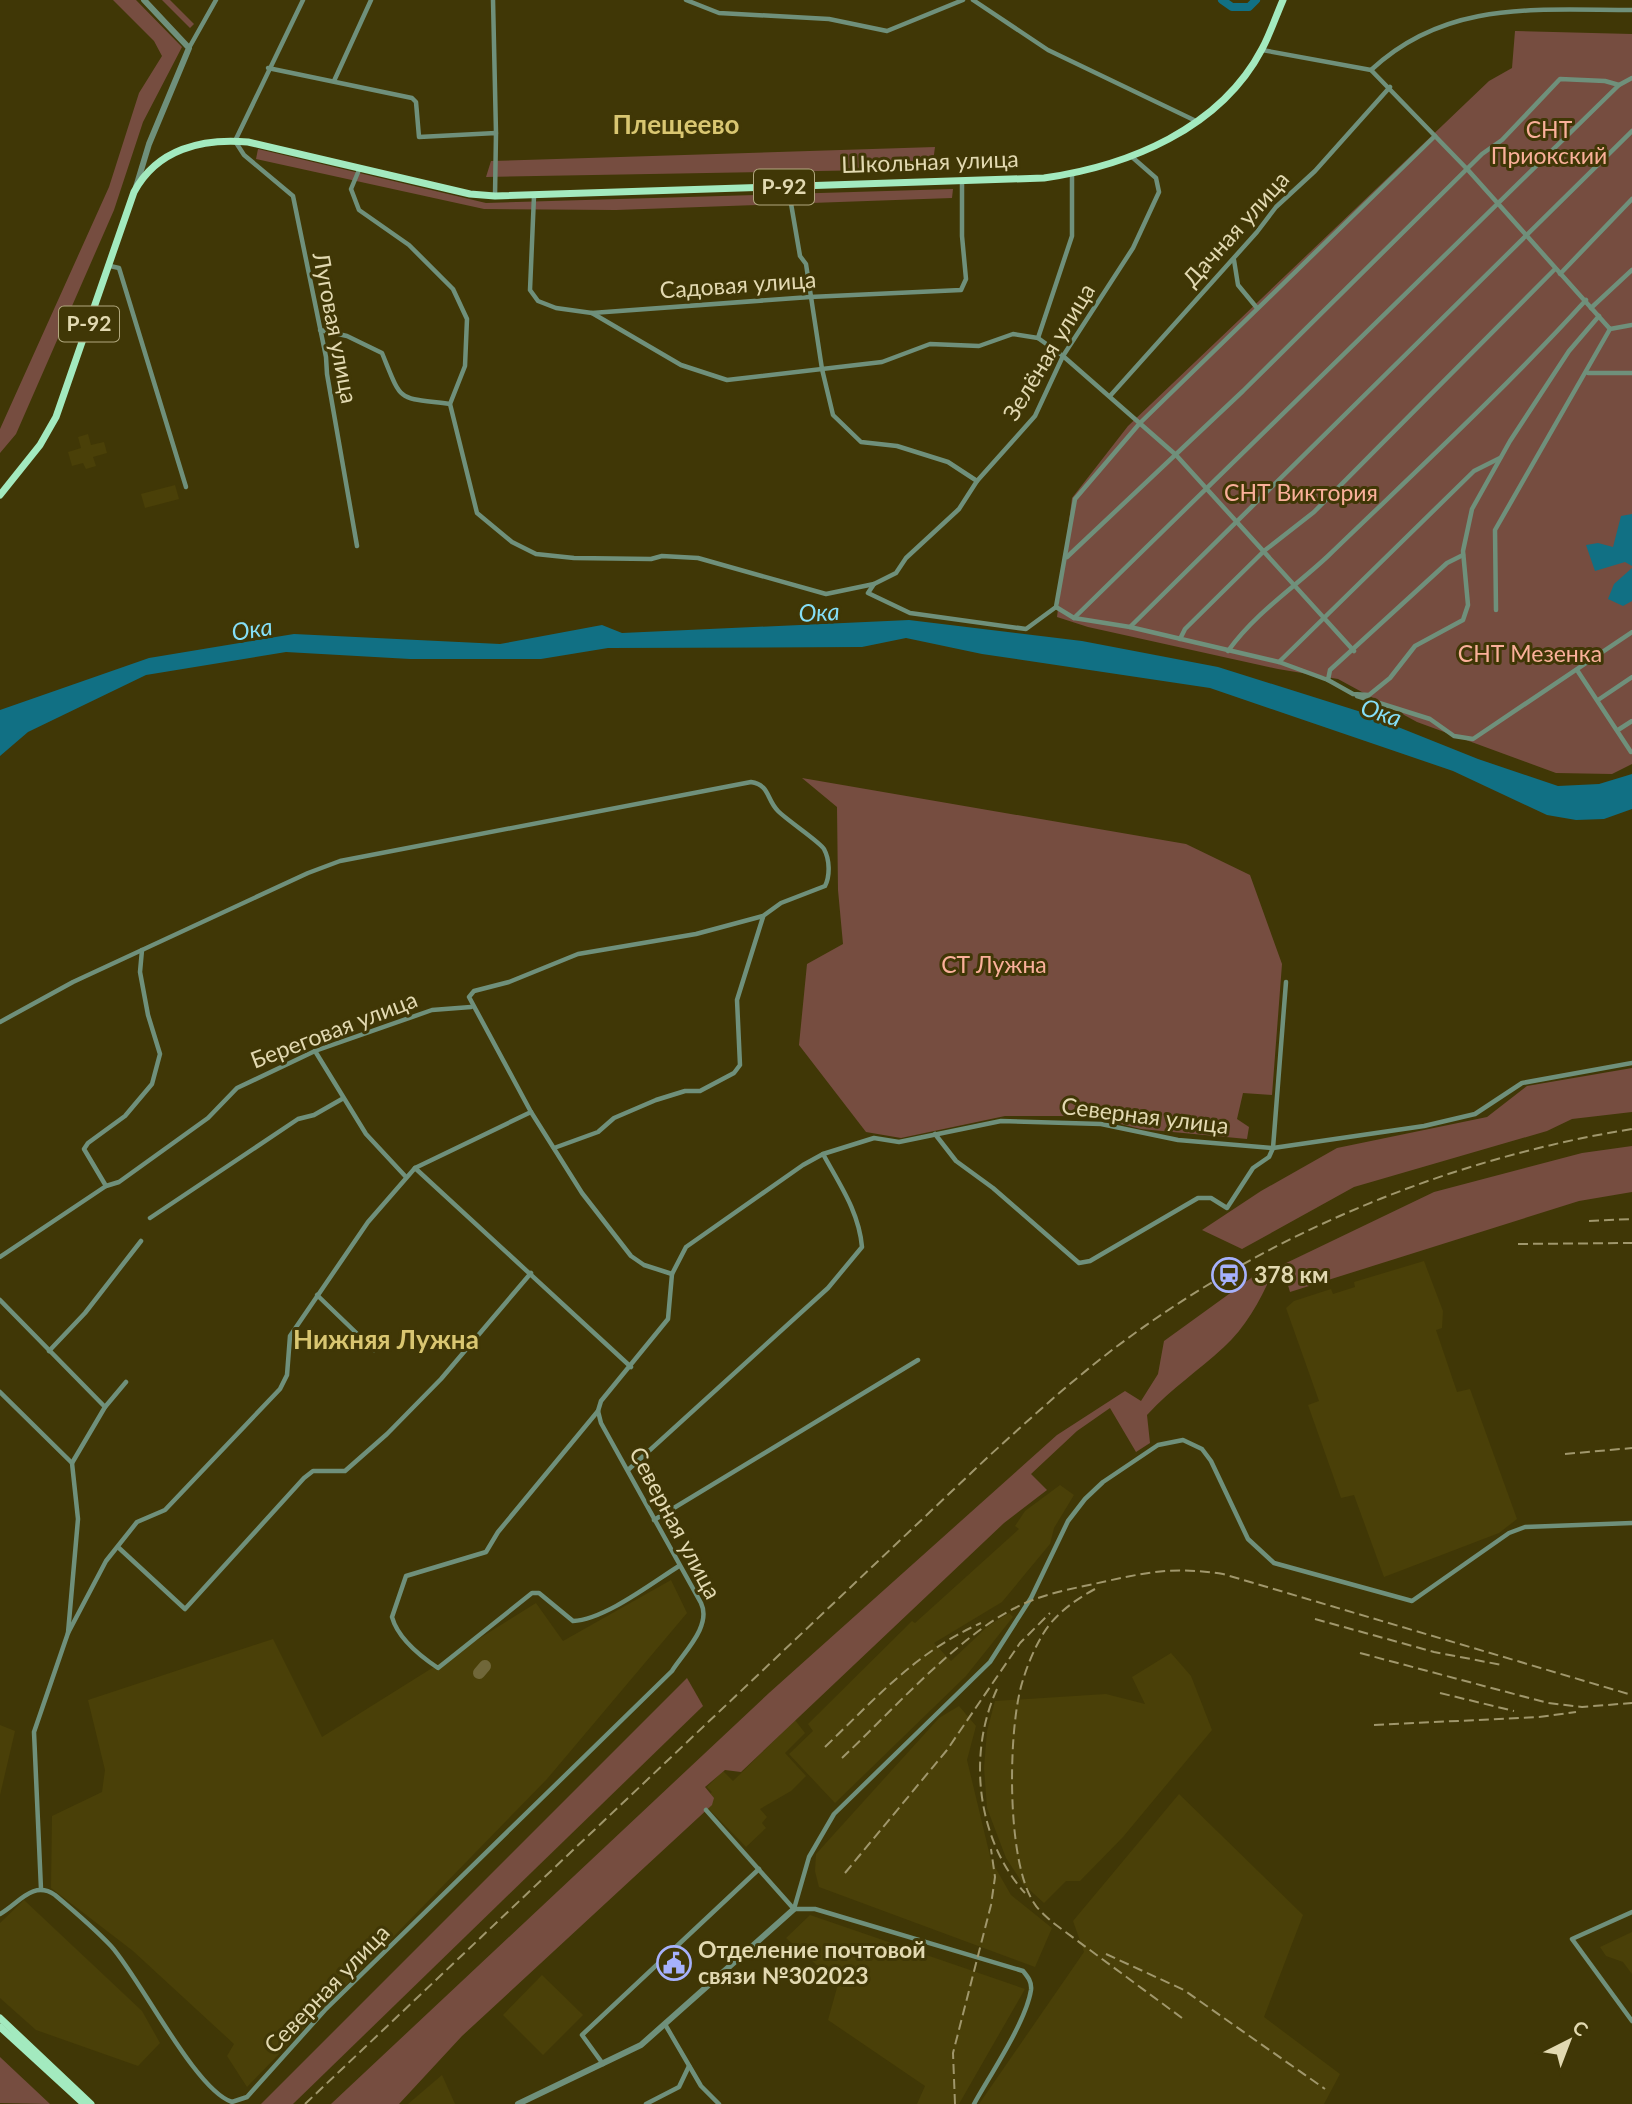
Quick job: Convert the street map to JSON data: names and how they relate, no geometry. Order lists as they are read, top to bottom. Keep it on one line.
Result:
{"streets":{"main road":["Школьная улица","Р-92"],"street":["Дачная улица","Садовая улица","Луговая улица","Зелёная улица","Береговая улица","Северная улица"]},"crossings":[["Школьная улица","Р-92"],["Школьная улица","Садовая улица"],["Р-92","Луговая улица"],["Р-92","Зелёная улица"]],"districts":["Плещеево","Нижняя Лужна"],"water":["Ока"],"parks":["СНТ Приокский","СНТ Виктория","СНТ Мезенка","СТ Лужна"],"places":{"station":["378 км"],"public building":["Отделение почтовой связи №302023"]},"north":"top right"}
